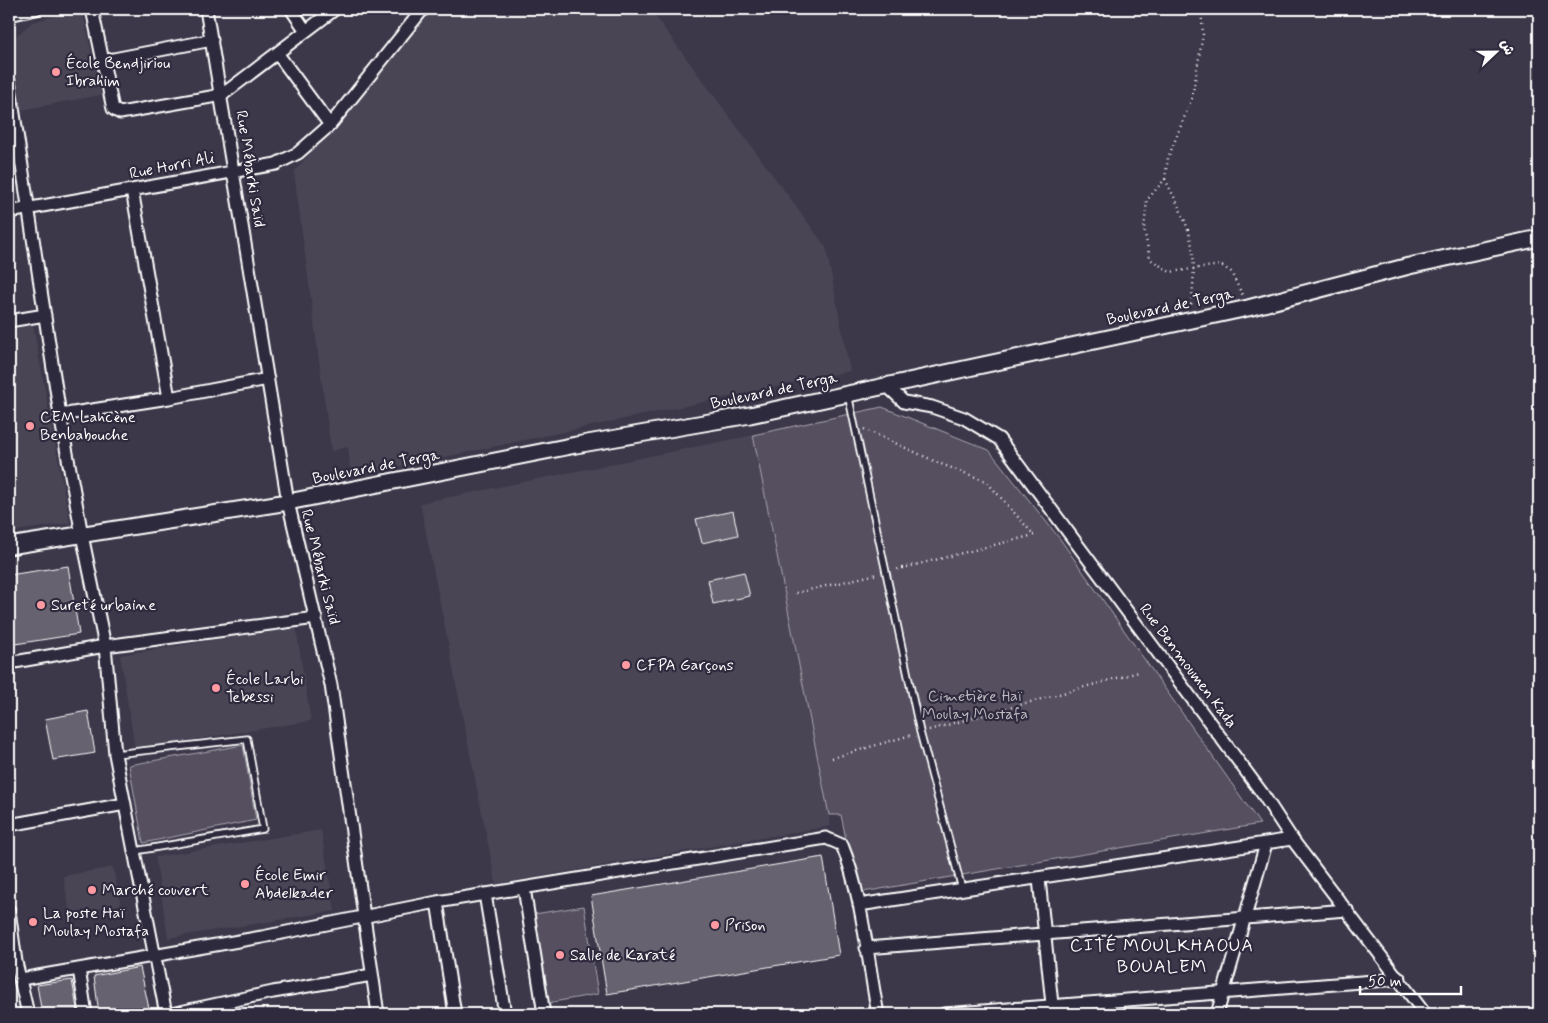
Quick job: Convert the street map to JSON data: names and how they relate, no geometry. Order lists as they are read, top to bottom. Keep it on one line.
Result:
{"streets":{"main road":["Boulevard de Terga"],"street":["Rue Horri Ali","Rue Mébarki Saïd","Rue Benmoumen Kada"]},"crossings":[["Rue Horri Ali","Rue Mébarki Saïd"],["Rue Mébarki Saïd","Boulevard de Terga"],["Boulevard de Terga","Rue Benmoumen Kada"]],"districts":["CITÉ MOULKHAOUA BOUALEM"],"parks":["Cimetière Haï Moulay Mostafa"],"places":["École Bendjiriou Ibrahim","CEM Lahcène Benbabouche","Sureté urbaine","CFPA Garçons","École Larbi Tebessi","École Emir Abdelkader","Marché couvert","La poste Haï Moulay Mostafa","Prison","Salle de Karaté"],"scale_bar":"50 m","north":"right"}
